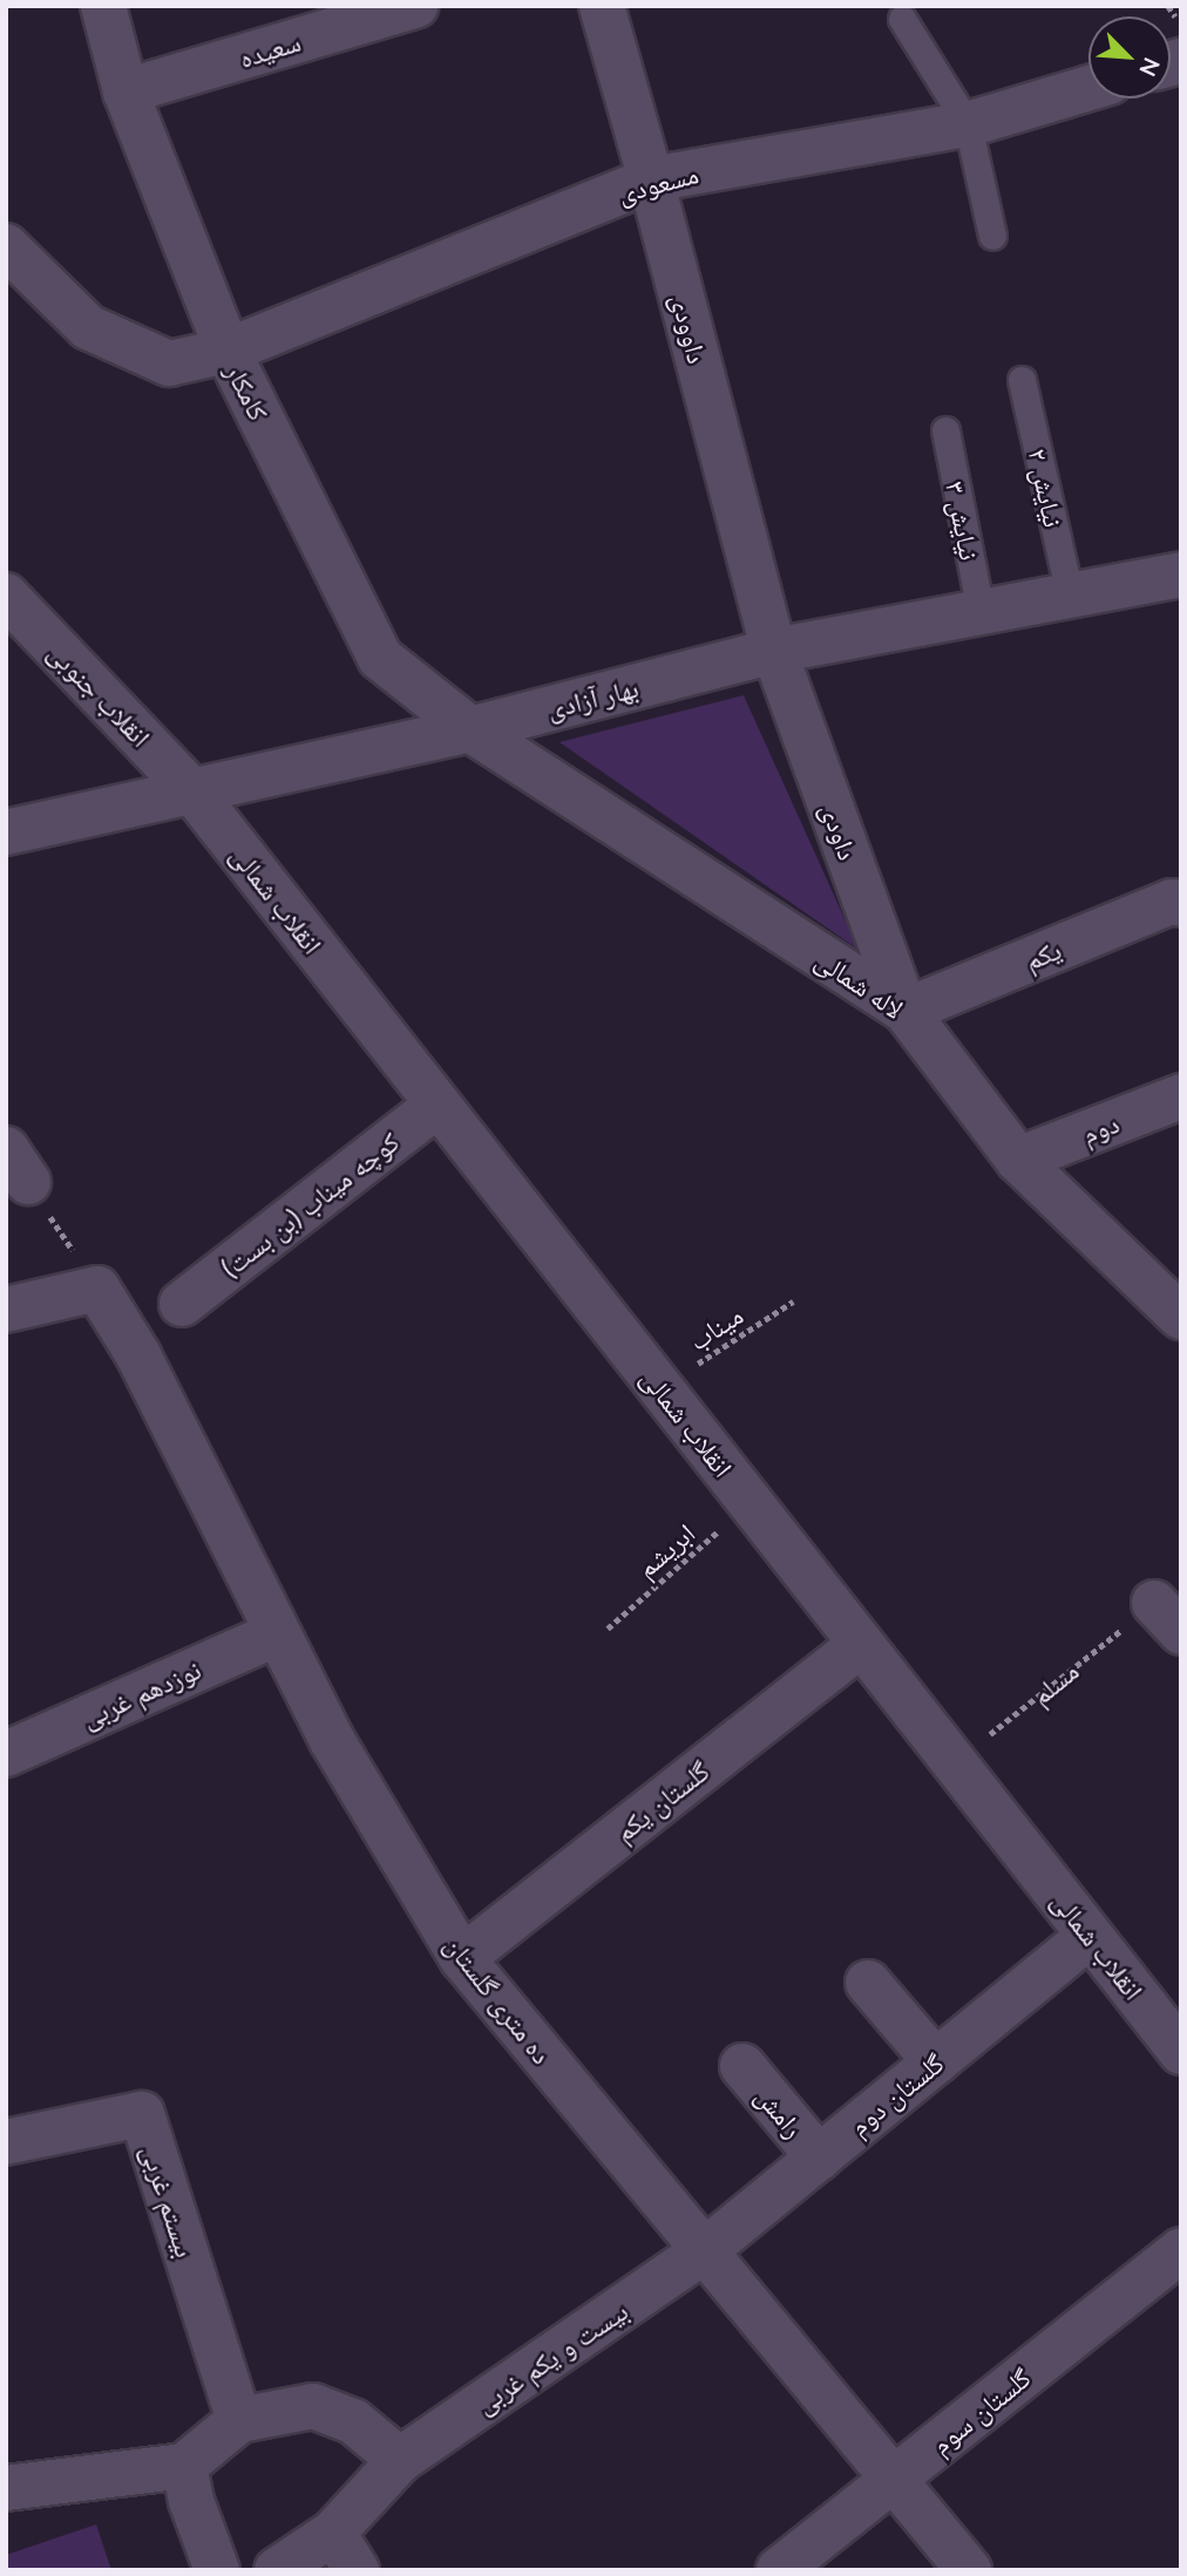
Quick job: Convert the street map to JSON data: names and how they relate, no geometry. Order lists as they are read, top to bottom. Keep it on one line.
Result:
{"streets":{"street":["سعیده","مسعودی","داوودی","کامکار","انقلاب جنوبی","بهار آزادی","داودی","انقلاب شمالی","یکم","لاله شمالی","دوم","کوچه میناب (بن بست)","نوزدهم غربی","گلستان یکم","ده متری گلستان","گلستان دوم","رامش","بیستم غربی","بیست و یکم غربی","گلستان سوم"],"lane":["نیایش ۲","نیایش ۳"],"path":["میناب","ابریشم","مسلم"]},"crossings":[["سعیده","کامکار"],["مسعودی","داوودی"],["مسعودی","کامکار"],["داوودی","بهار آزادی"],["داوودی","داودی"],["کامکار","بهار آزادی"],["کامکار","لاله شمالی"],["نیایش ۲","بهار آزادی"],["نیایش ۳","بهار آزادی"],["انقلاب جنوبی","بهار آزادی"],["انقلاب جنوبی","انقلاب شمالی"],["بهار آزادی","داودی"],["بهار آزادی","انقلاب شمالی"],["بهار آزادی","لاله شمالی"],["داودی","یکم"],["داودی","لاله شمالی"],["انقلاب شمالی","کوچه میناب (بن بست)"],["انقلاب شمالی","میناب"],["انقلاب شمالی","ابریشم"],["انقلاب شمالی","مسلم"],["انقلاب شمالی","گلستان یکم"],["انقلاب شمالی","گلستان دوم"],["یکم","لاله شمالی"],["لاله شمالی","دوم"],["نوزدهم غربی","ده متری گلستان"],["گلستان یکم","ده متری گلستان"],["ده متری گلستان","گلستان دوم"],["ده متری گلستان","بیست و یکم غربی"],["ده متری گلستان","گلستان سوم"],["گلستان دوم","رامش"],["گلستان دوم","بیست و یکم غربی"]],"north":"bottom right"}
